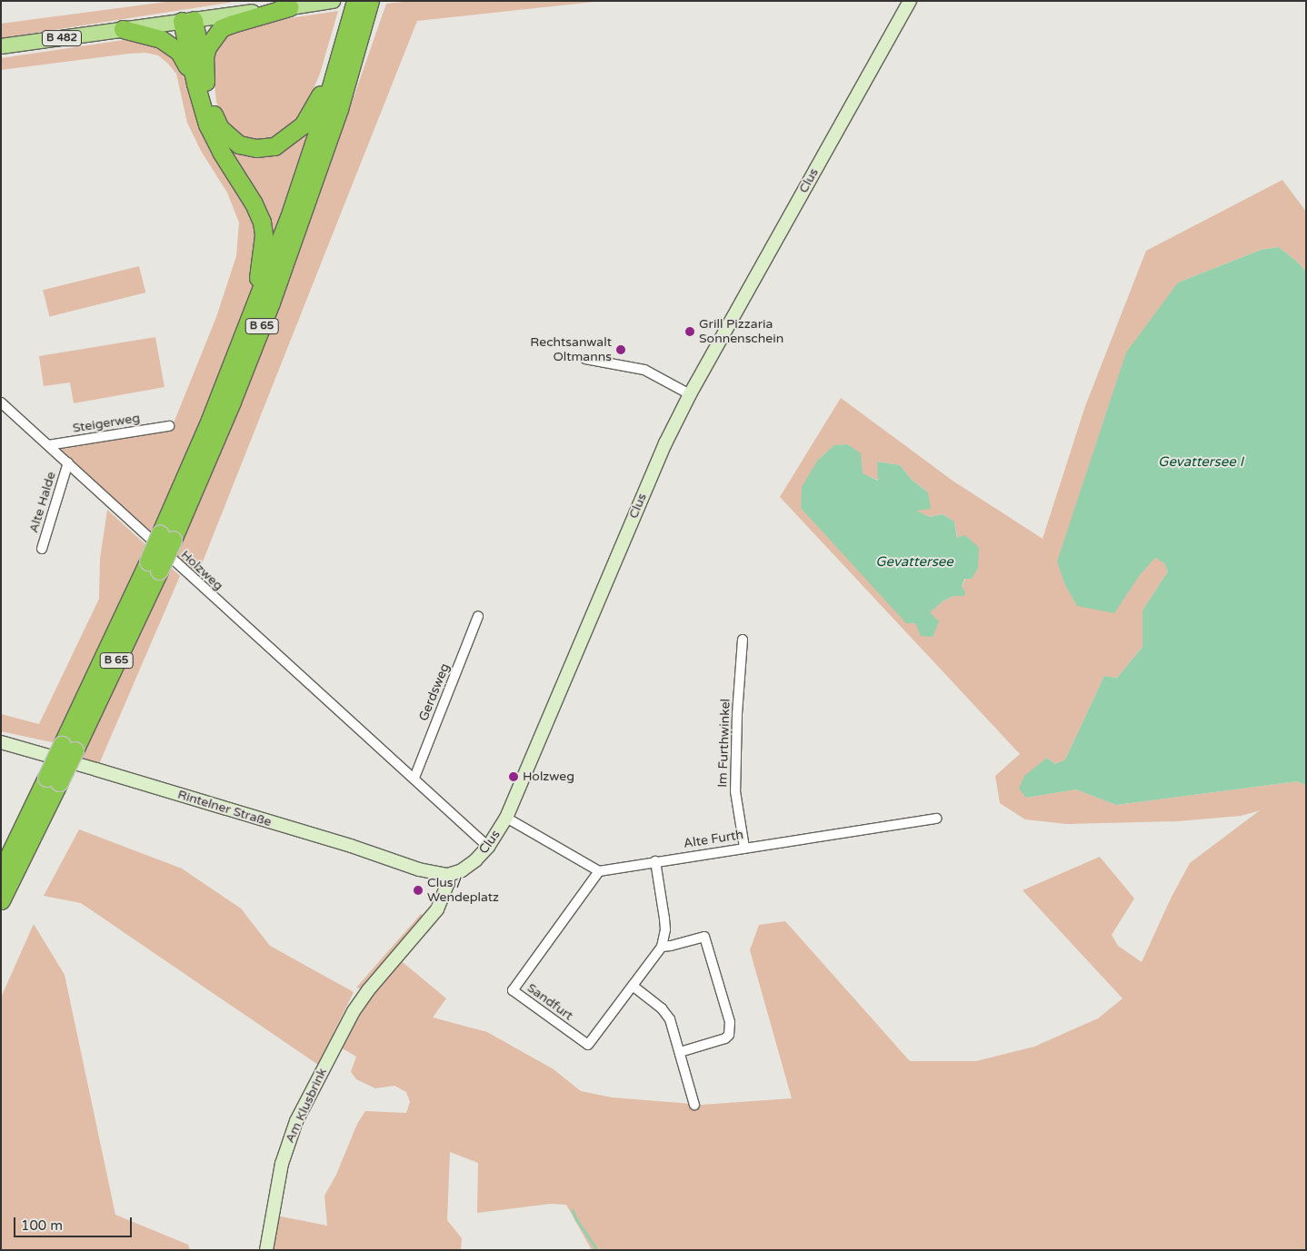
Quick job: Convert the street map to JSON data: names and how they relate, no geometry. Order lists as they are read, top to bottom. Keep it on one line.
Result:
{"streets":{"highway":["B 65"],"main road":["B 482","Clus","Rintelner Straße","Am Klusbrink"],"street":["Steigerweg","Alte Halde","Holzweg","Gerdsweg","Im Furthwinkel","Alte Furth","Sandfurt"]},"crossings":[["Clus","Holzweg"],["Clus","Rintelner Straße"],["Clus","Am Klusbrink"],["Steigerweg","Holzweg"],["Alte Halde","Holzweg"],["Holzweg","Gerdsweg"],["Im Furthwinkel","Alte Furth"],["Rintelner Straße","Am Klusbrink"],["Alte Furth","Sandfurt"]],"water":["Gevattersee I","Gevattersee"],"places":["Grill Pizzaria Sonnenschein","Rechtsanwalt Oltmanns","Holzweg","Clus / Wendeplatz"],"scale_bar":"100 m"}
